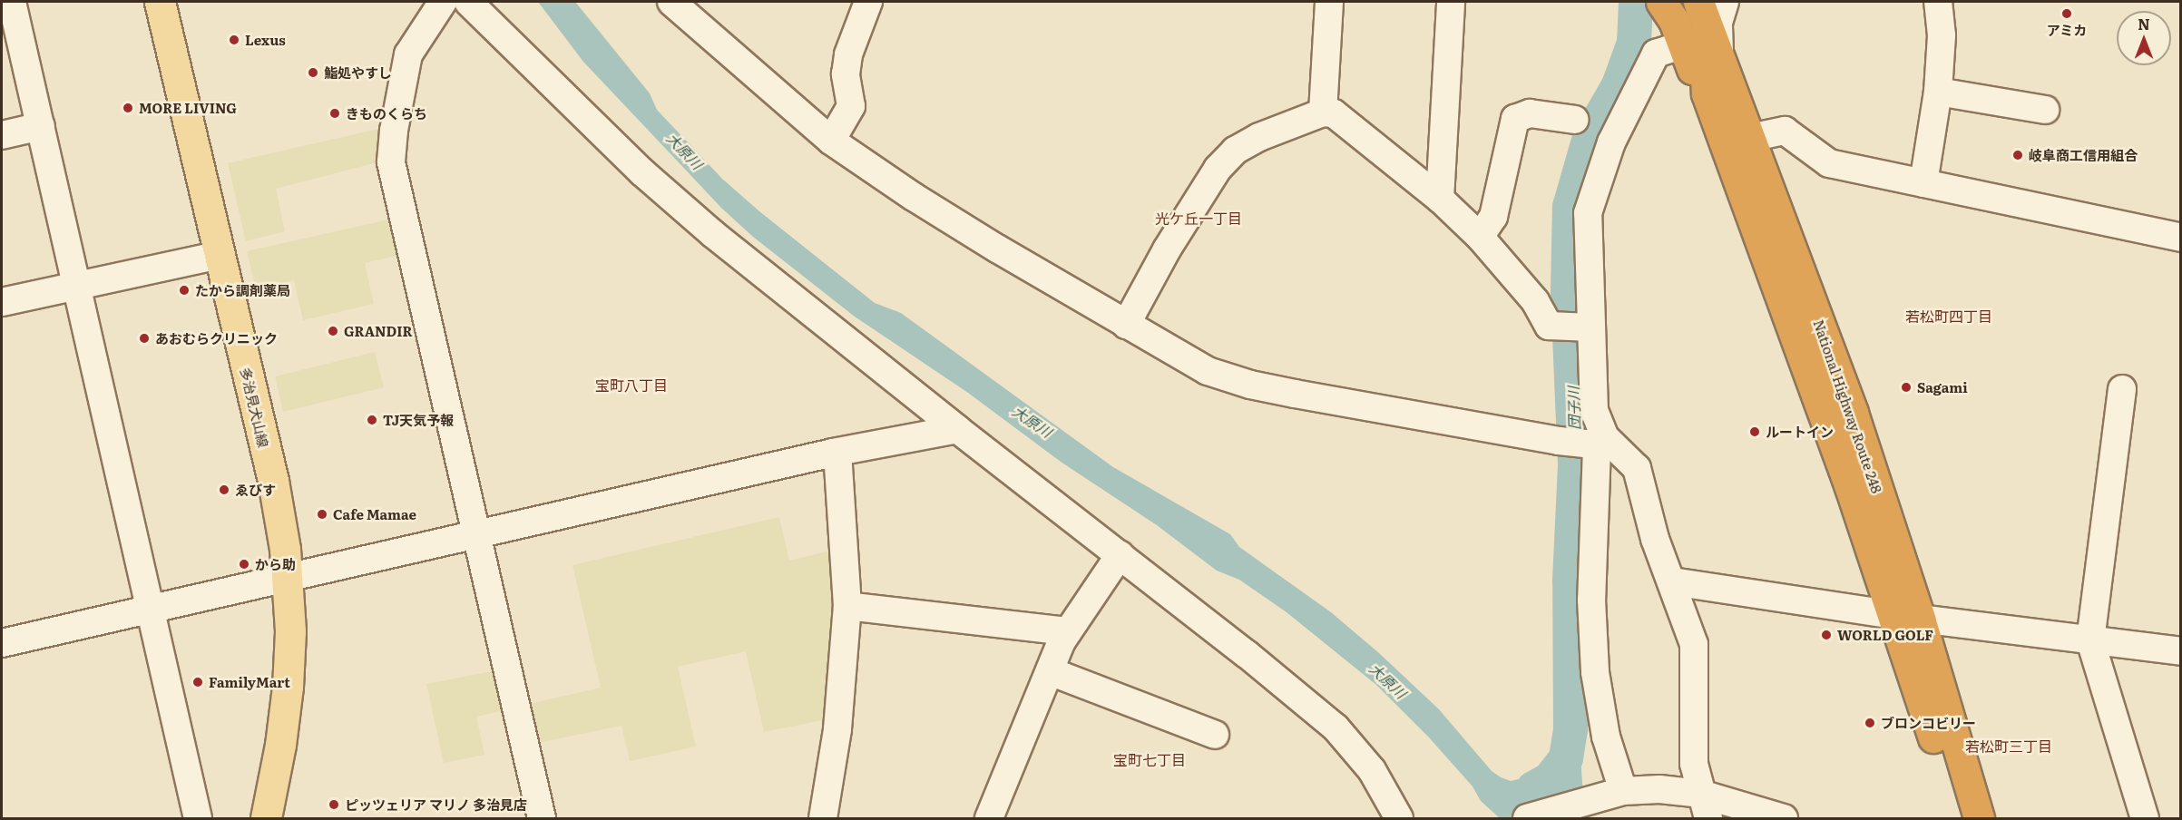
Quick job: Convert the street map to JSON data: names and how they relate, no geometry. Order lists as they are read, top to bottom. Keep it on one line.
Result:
{"streets":{"highway":["National Highway Route 248"],"main road":["多治見犬山線"]},"districts":["光ケ丘一丁目","若松町四丁目","宝町八丁目","若松町三丁目","宝町七丁目"],"water":["大原川","団子川"],"places":["アミカ","Lexus","鮨処やすし","MORE LIVING","きものくらち","岐阜商工信用組合","たから調剤薬局","GRANDIR","あおむらクリニック","Sagami","TJ天気予報","ルートイン","ゑびす","Cafe Mamae","から助","WORLD GOLF","FamilyMart","ブロンコビリー","ピッツェリア マリノ 多治見店"],"north":"top"}
